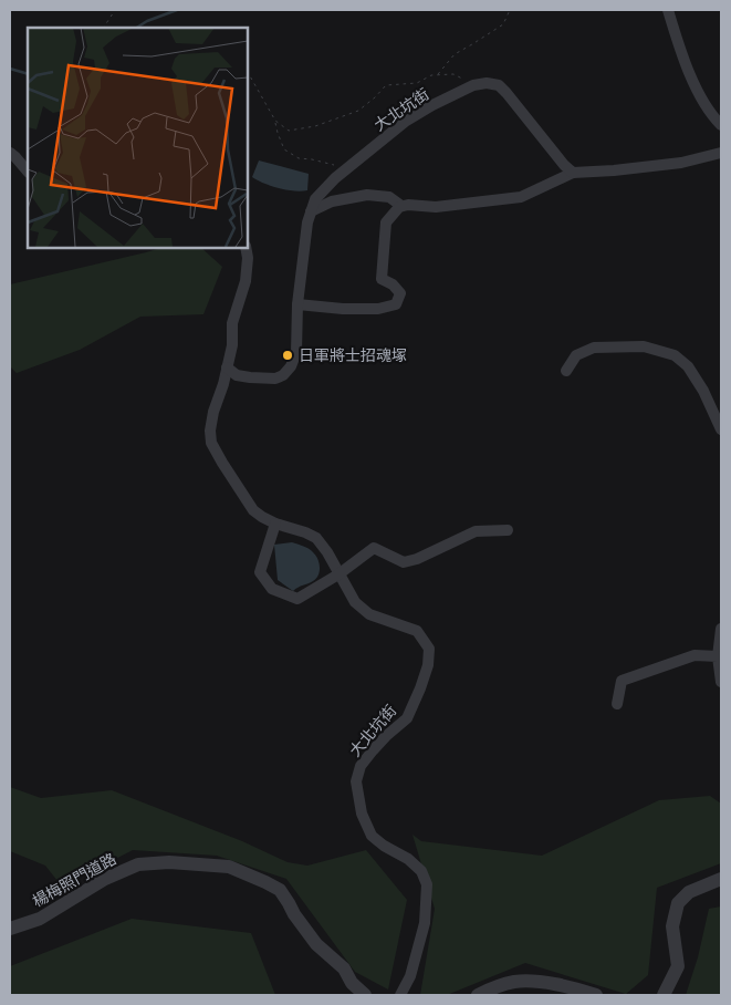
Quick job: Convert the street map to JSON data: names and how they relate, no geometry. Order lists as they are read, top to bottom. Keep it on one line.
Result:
{"streets":{"street":["大北坑街","楊梅照門道路"]},"places":["日軍將士招魂塚"]}
